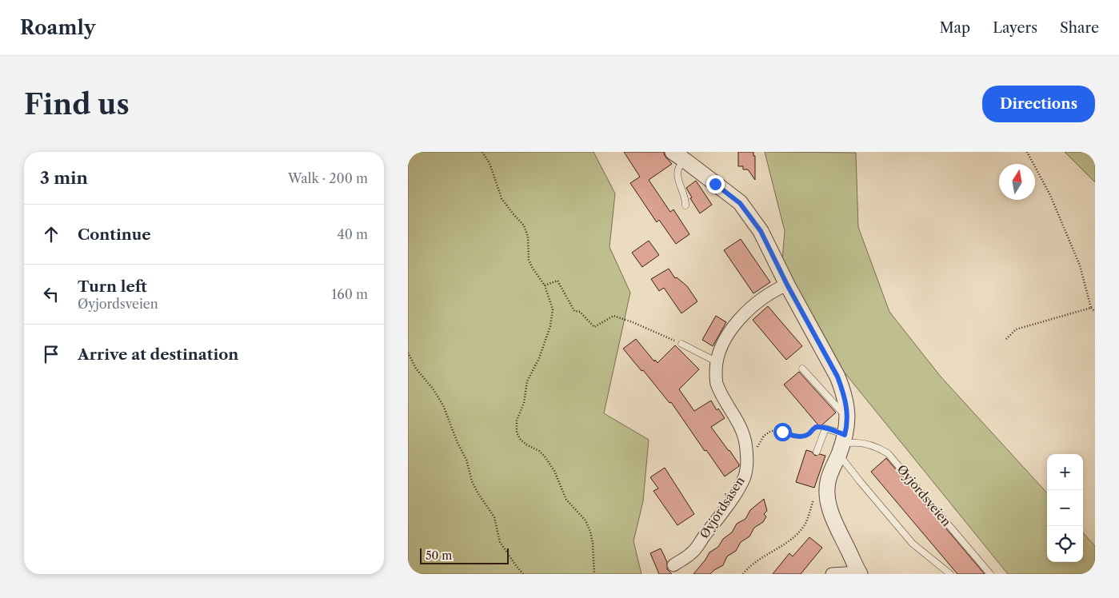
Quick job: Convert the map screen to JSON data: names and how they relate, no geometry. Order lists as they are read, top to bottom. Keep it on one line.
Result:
{"streets":{"street":["Øyjordsåsen"],"lane":["Øyjordsveien"]},"scale_bar":"50 m","north":"top","page":{"header":"Roamly","nav":["Map","Layers","Share"],"buttons":"Directions","title":"Find us","heading":["3 min","Walk · 200 m"],"list":[["Continue","40 m"],["Turn left","Øyjordsveien","160 m"],"Arrive at destination"],"map_buttons":["+","−"],"scale":"50 m"}}
